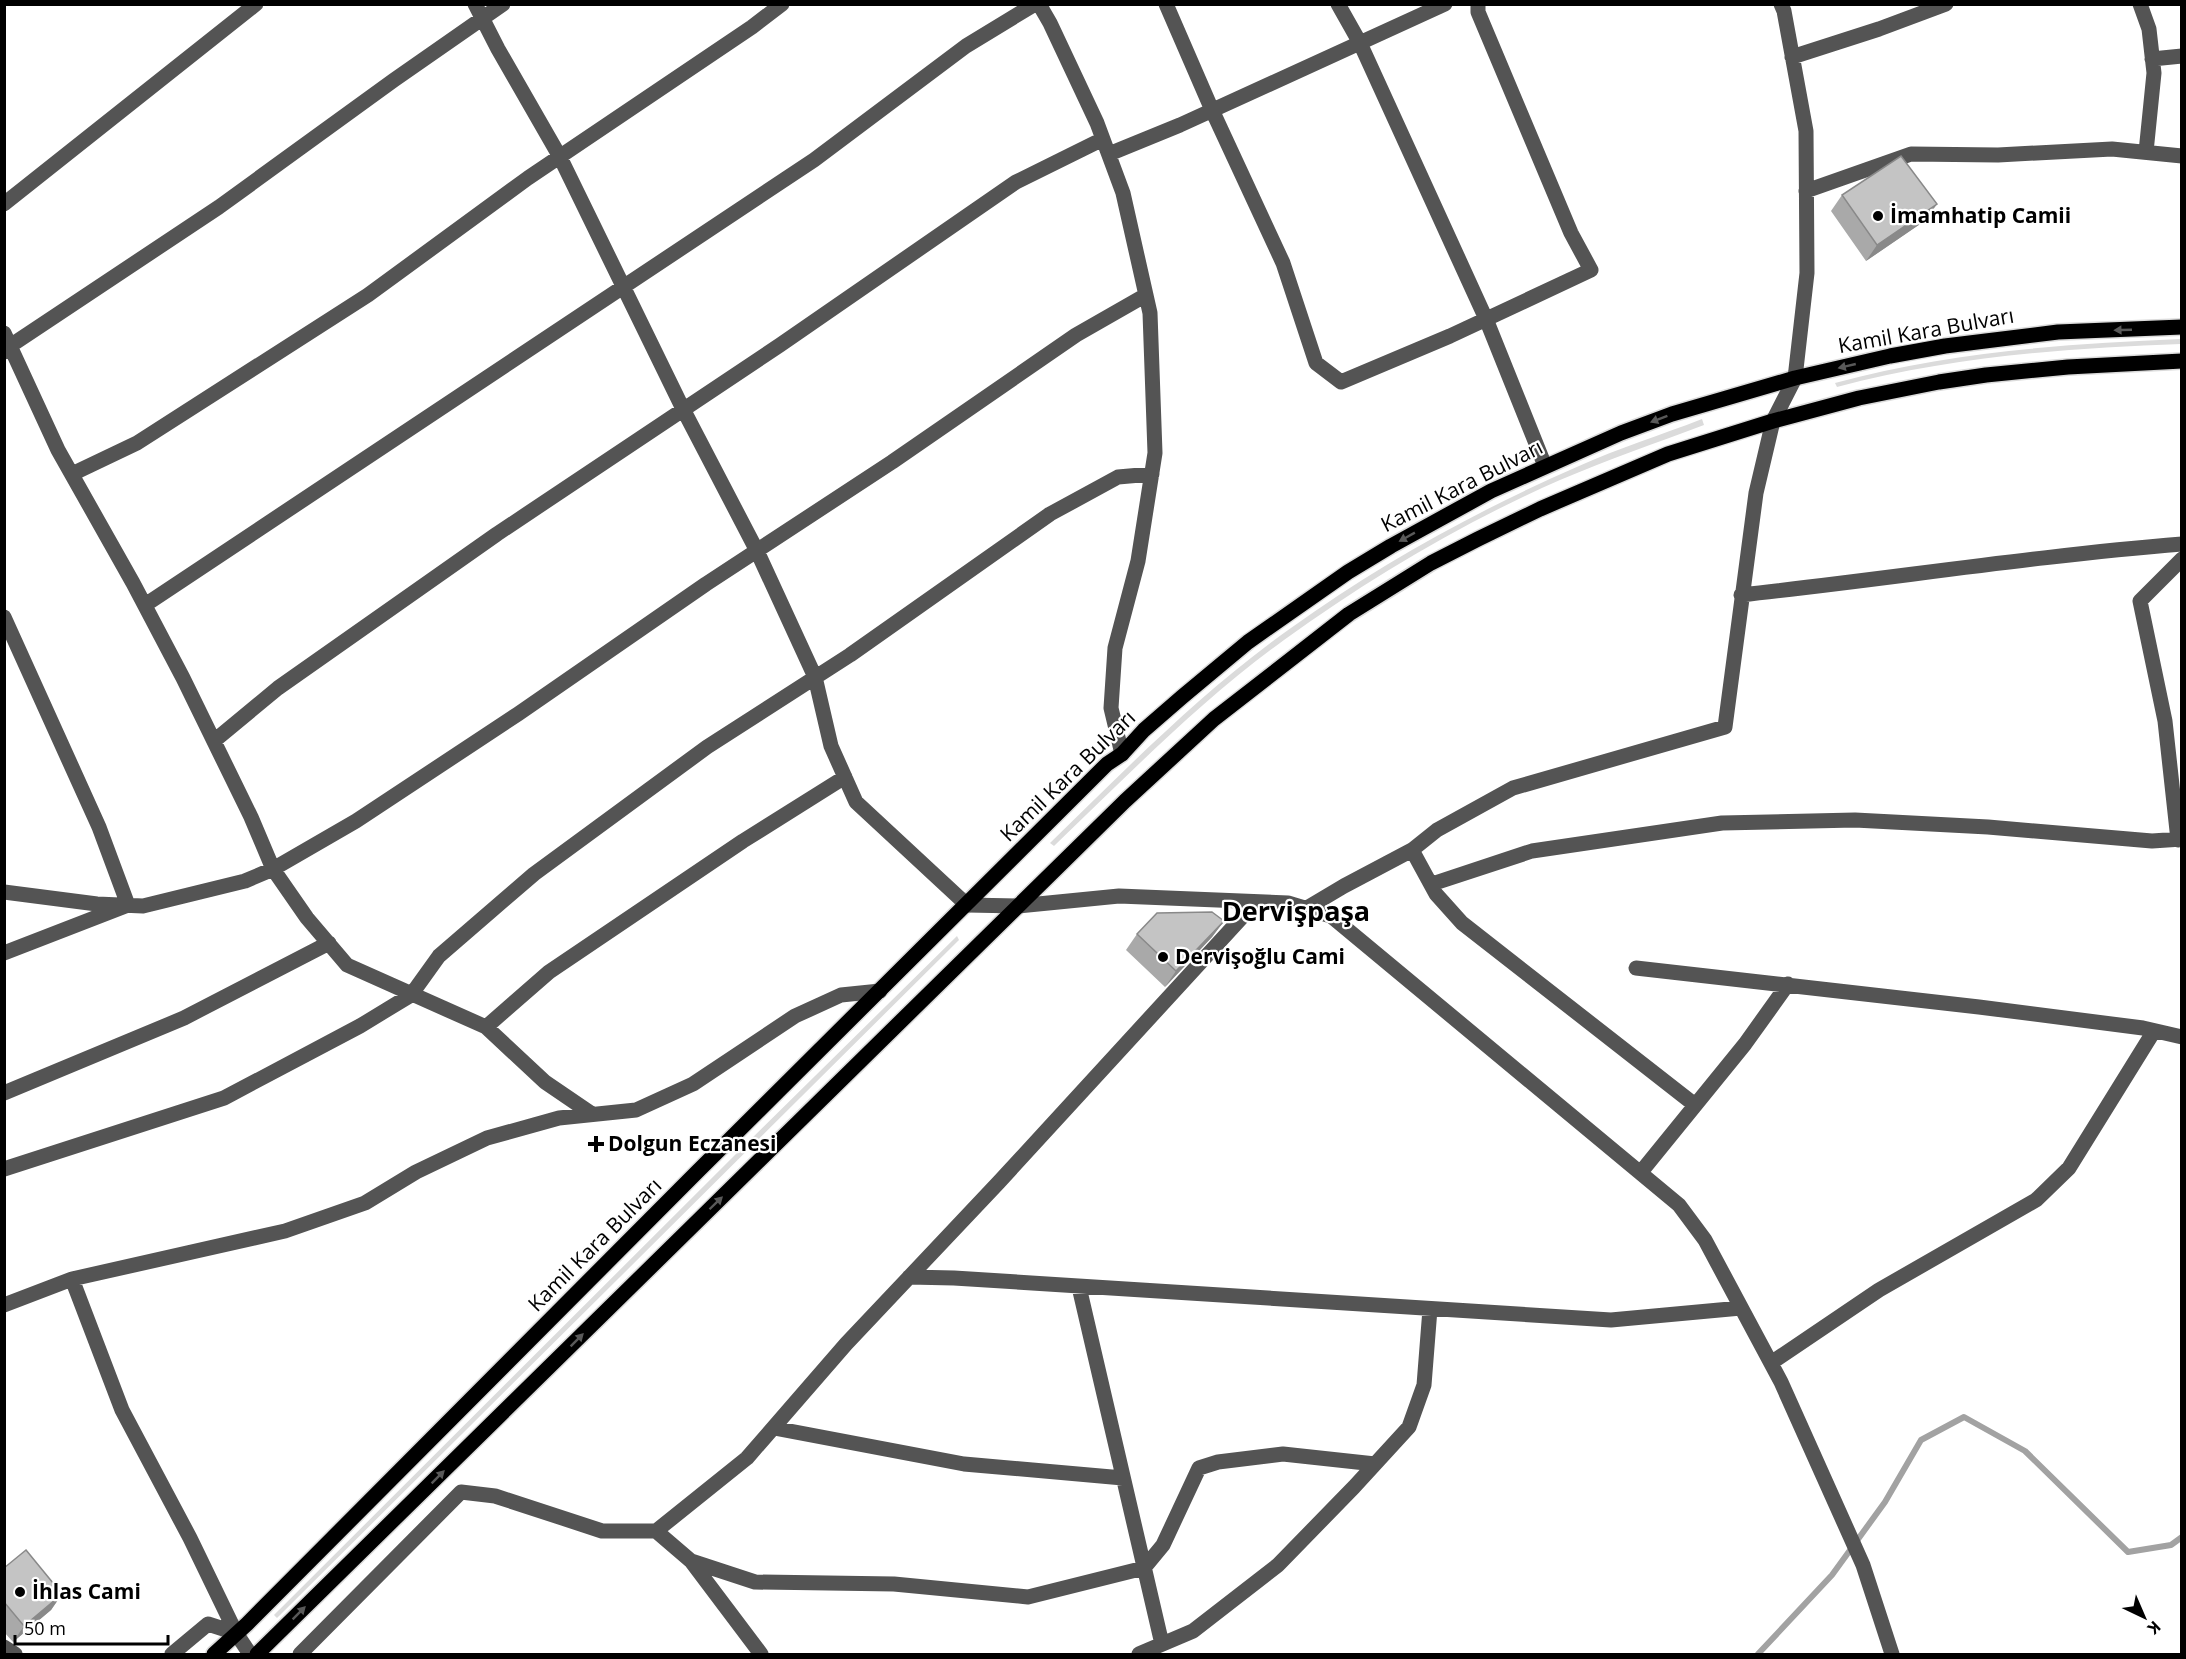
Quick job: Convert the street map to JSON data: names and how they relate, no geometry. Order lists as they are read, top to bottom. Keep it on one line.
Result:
{"streets":{"main road":["Kamil Kara Bulvarı"]},"districts":["Dervişpaşa"],"places":{"other":["İmamhatip Camii","Dervişoğlu Cami","İhlas Cami"],"health":["Dolgun Eczanesi"]},"scale_bar":"50 m","north":"bottom right"}
